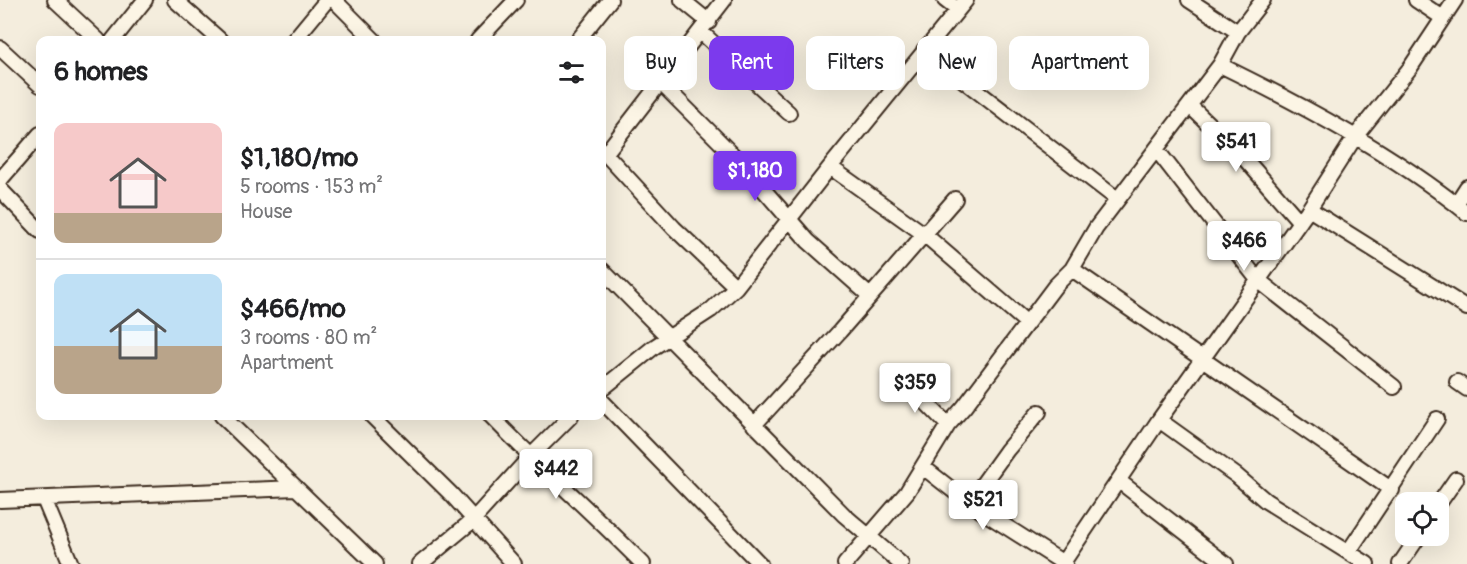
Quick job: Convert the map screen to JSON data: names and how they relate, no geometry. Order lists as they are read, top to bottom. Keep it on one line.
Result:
{"page":{"chip":["Buy","Rent","Filters","New","Apartment"],"heading":"6 homes","list":[{"name":"$1,180/mo","note":"5 rooms · 153 m² · House"},{"name":"$466/mo","note":"3 rooms · 80 m² · Apartment"}],"price":["$541","$1,180","$466","$359","$442","$521"]}}
